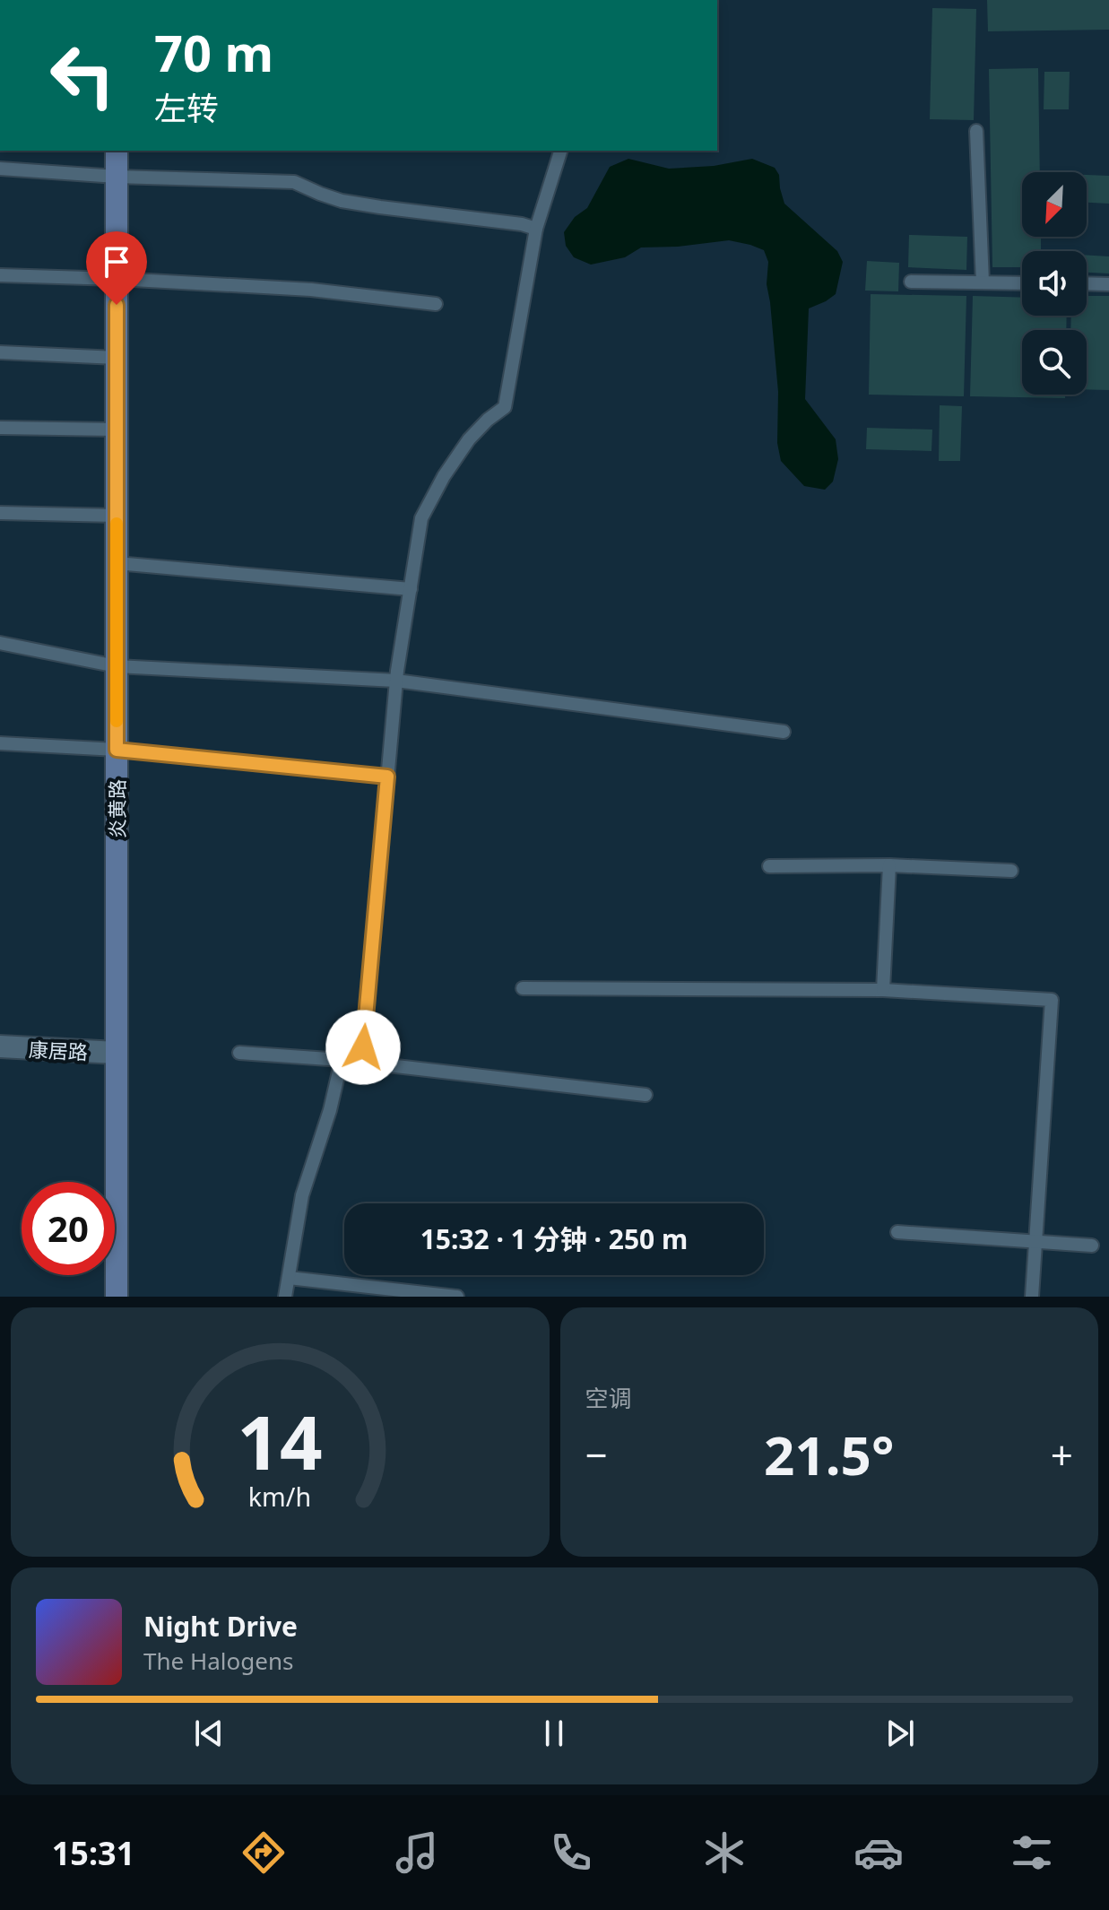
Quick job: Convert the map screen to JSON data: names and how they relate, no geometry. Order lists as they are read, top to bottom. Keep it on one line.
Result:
{"streets":{"street":["炎黄路","康居路"]},"crossings":[["炎黄路","康居路"]],"north":"bottom left","page":{"turn":["70 m","左转"],"limit":"20","trip":"15:32 · 1 分钟 · 250 m","tile":"空调","heat":["−","21.5°","+"],"song":["Night Drive","The Halogens"],"tabs":"15:31","gauge":["14","km/h"]}}
